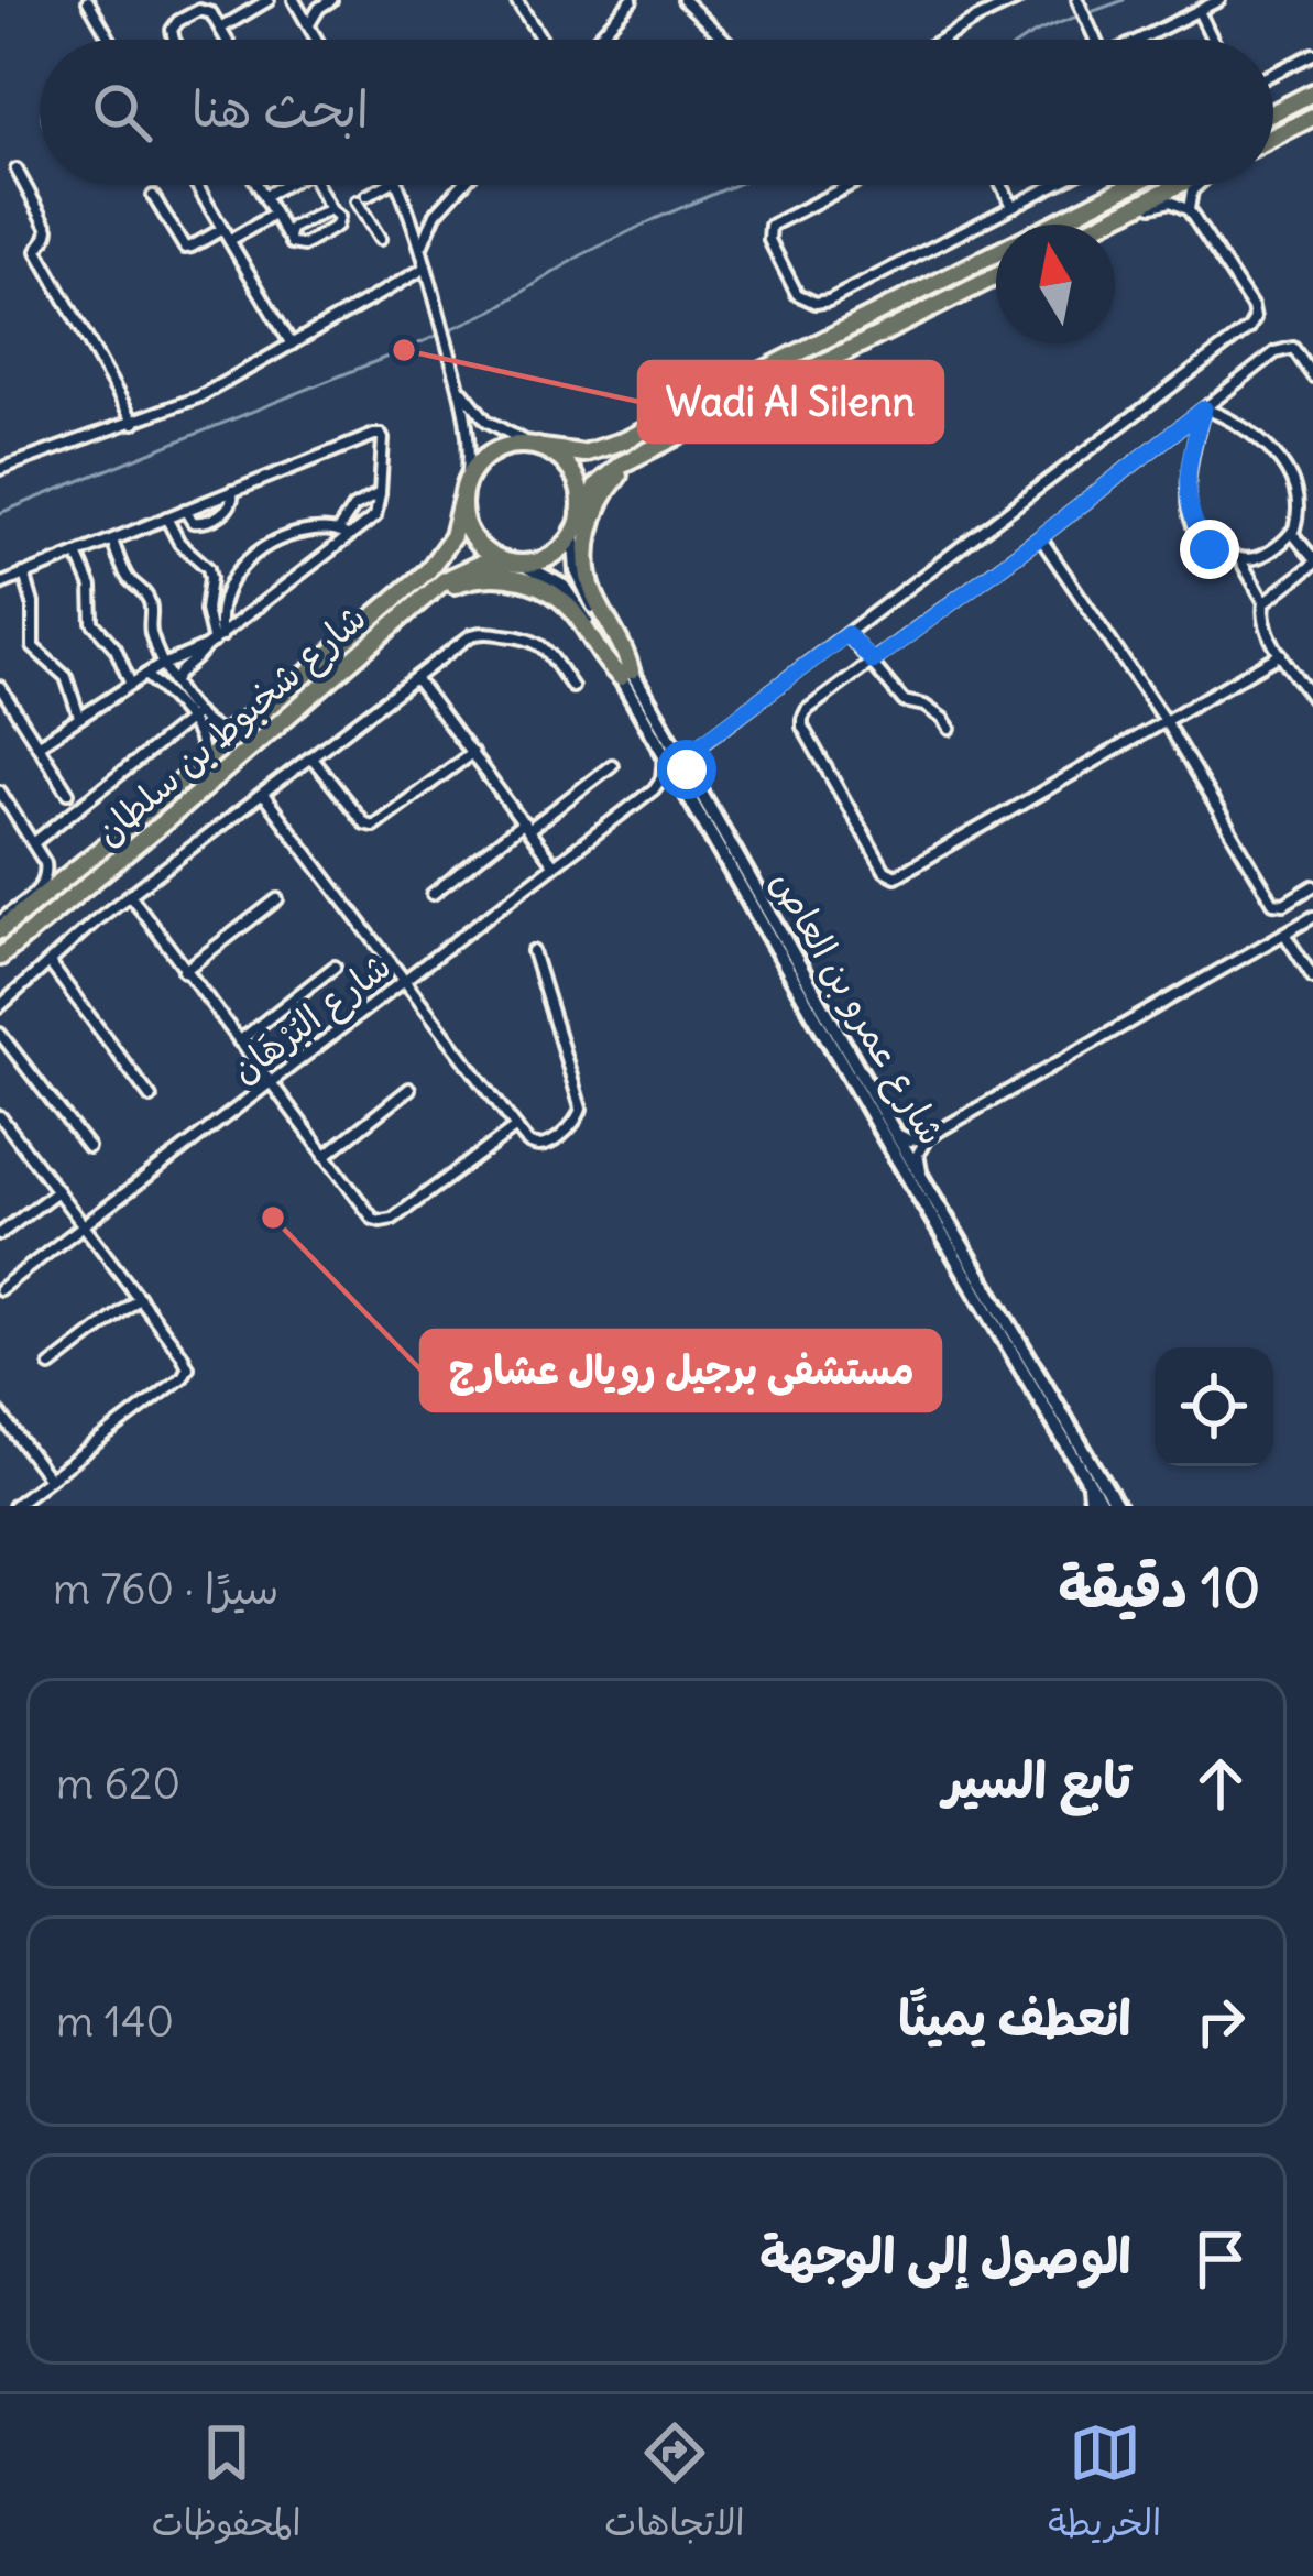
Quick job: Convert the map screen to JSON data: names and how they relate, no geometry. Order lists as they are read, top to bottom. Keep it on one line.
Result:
{"streets":{"main road":["شارع شخبوط بن سلطان","شارع عمرو بن العاص"],"street":["شارع البُرْهَان"]},"crossings":[["شارع شخبوط بن سلطان","شارع عمرو بن العاص"]],"places":["Wadi Al Silenn","مستشفى برجيل رويال عشارج"],"north":"top","page":{"search":"ابحث هنا","heading":["10 دقيقة","سيرًا · 760 m"],"list":[["تابع السير","620 m"],["انعطف يمينًا","140 m"],"الوصول إلى الوجهة"],"nav":["الخريطة","الاتجاهات","المحفوظات"]}}
